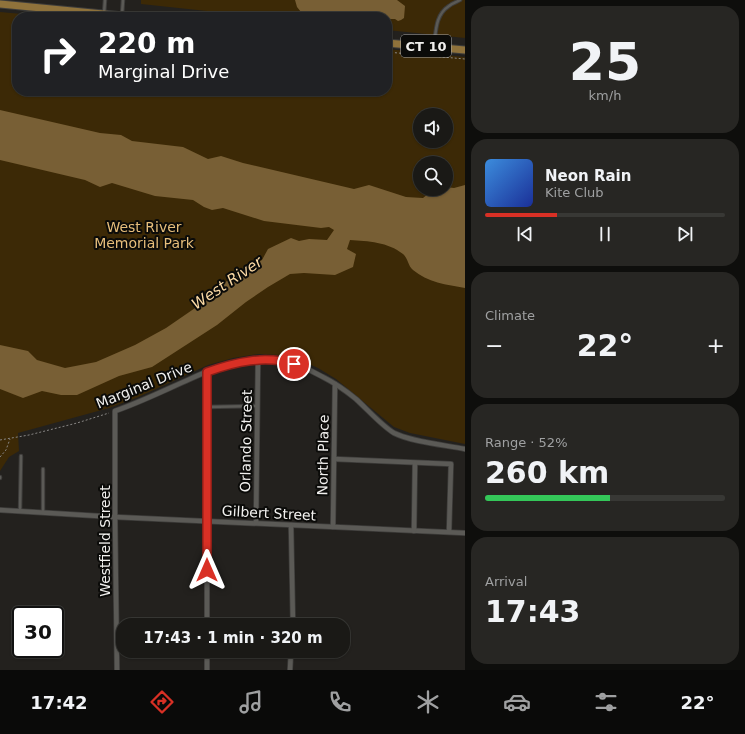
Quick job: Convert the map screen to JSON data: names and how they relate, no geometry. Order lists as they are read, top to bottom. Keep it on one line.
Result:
{"streets":{"main road":["CT 10"],"street":["Marginal Drive","Orlando Street","North Place","Gilbert Street","Westfield Street"]},"crossings":[["Marginal Drive","Orlando Street"],["Marginal Drive","North Place"],["Marginal Drive","Westfield Street"],["Orlando Street","Gilbert Street"],["North Place","Gilbert Street"],["Gilbert Street","Westfield Street"]],"water":["West River"],"parks":["West River Memorial Park"],"page":{"tile":[["25","km/h"],"Climate",["Range · 52%","260 km"],["Arrival","17:43"]],"turn":["220 m","Marginal Drive"],"song":["Neon Rain","Kite Club"],"heat":["−","22°","+"],"limit":"30","trip":"17:43 · 1 min · 320 m","tabs":["17:42","22°"]}}
